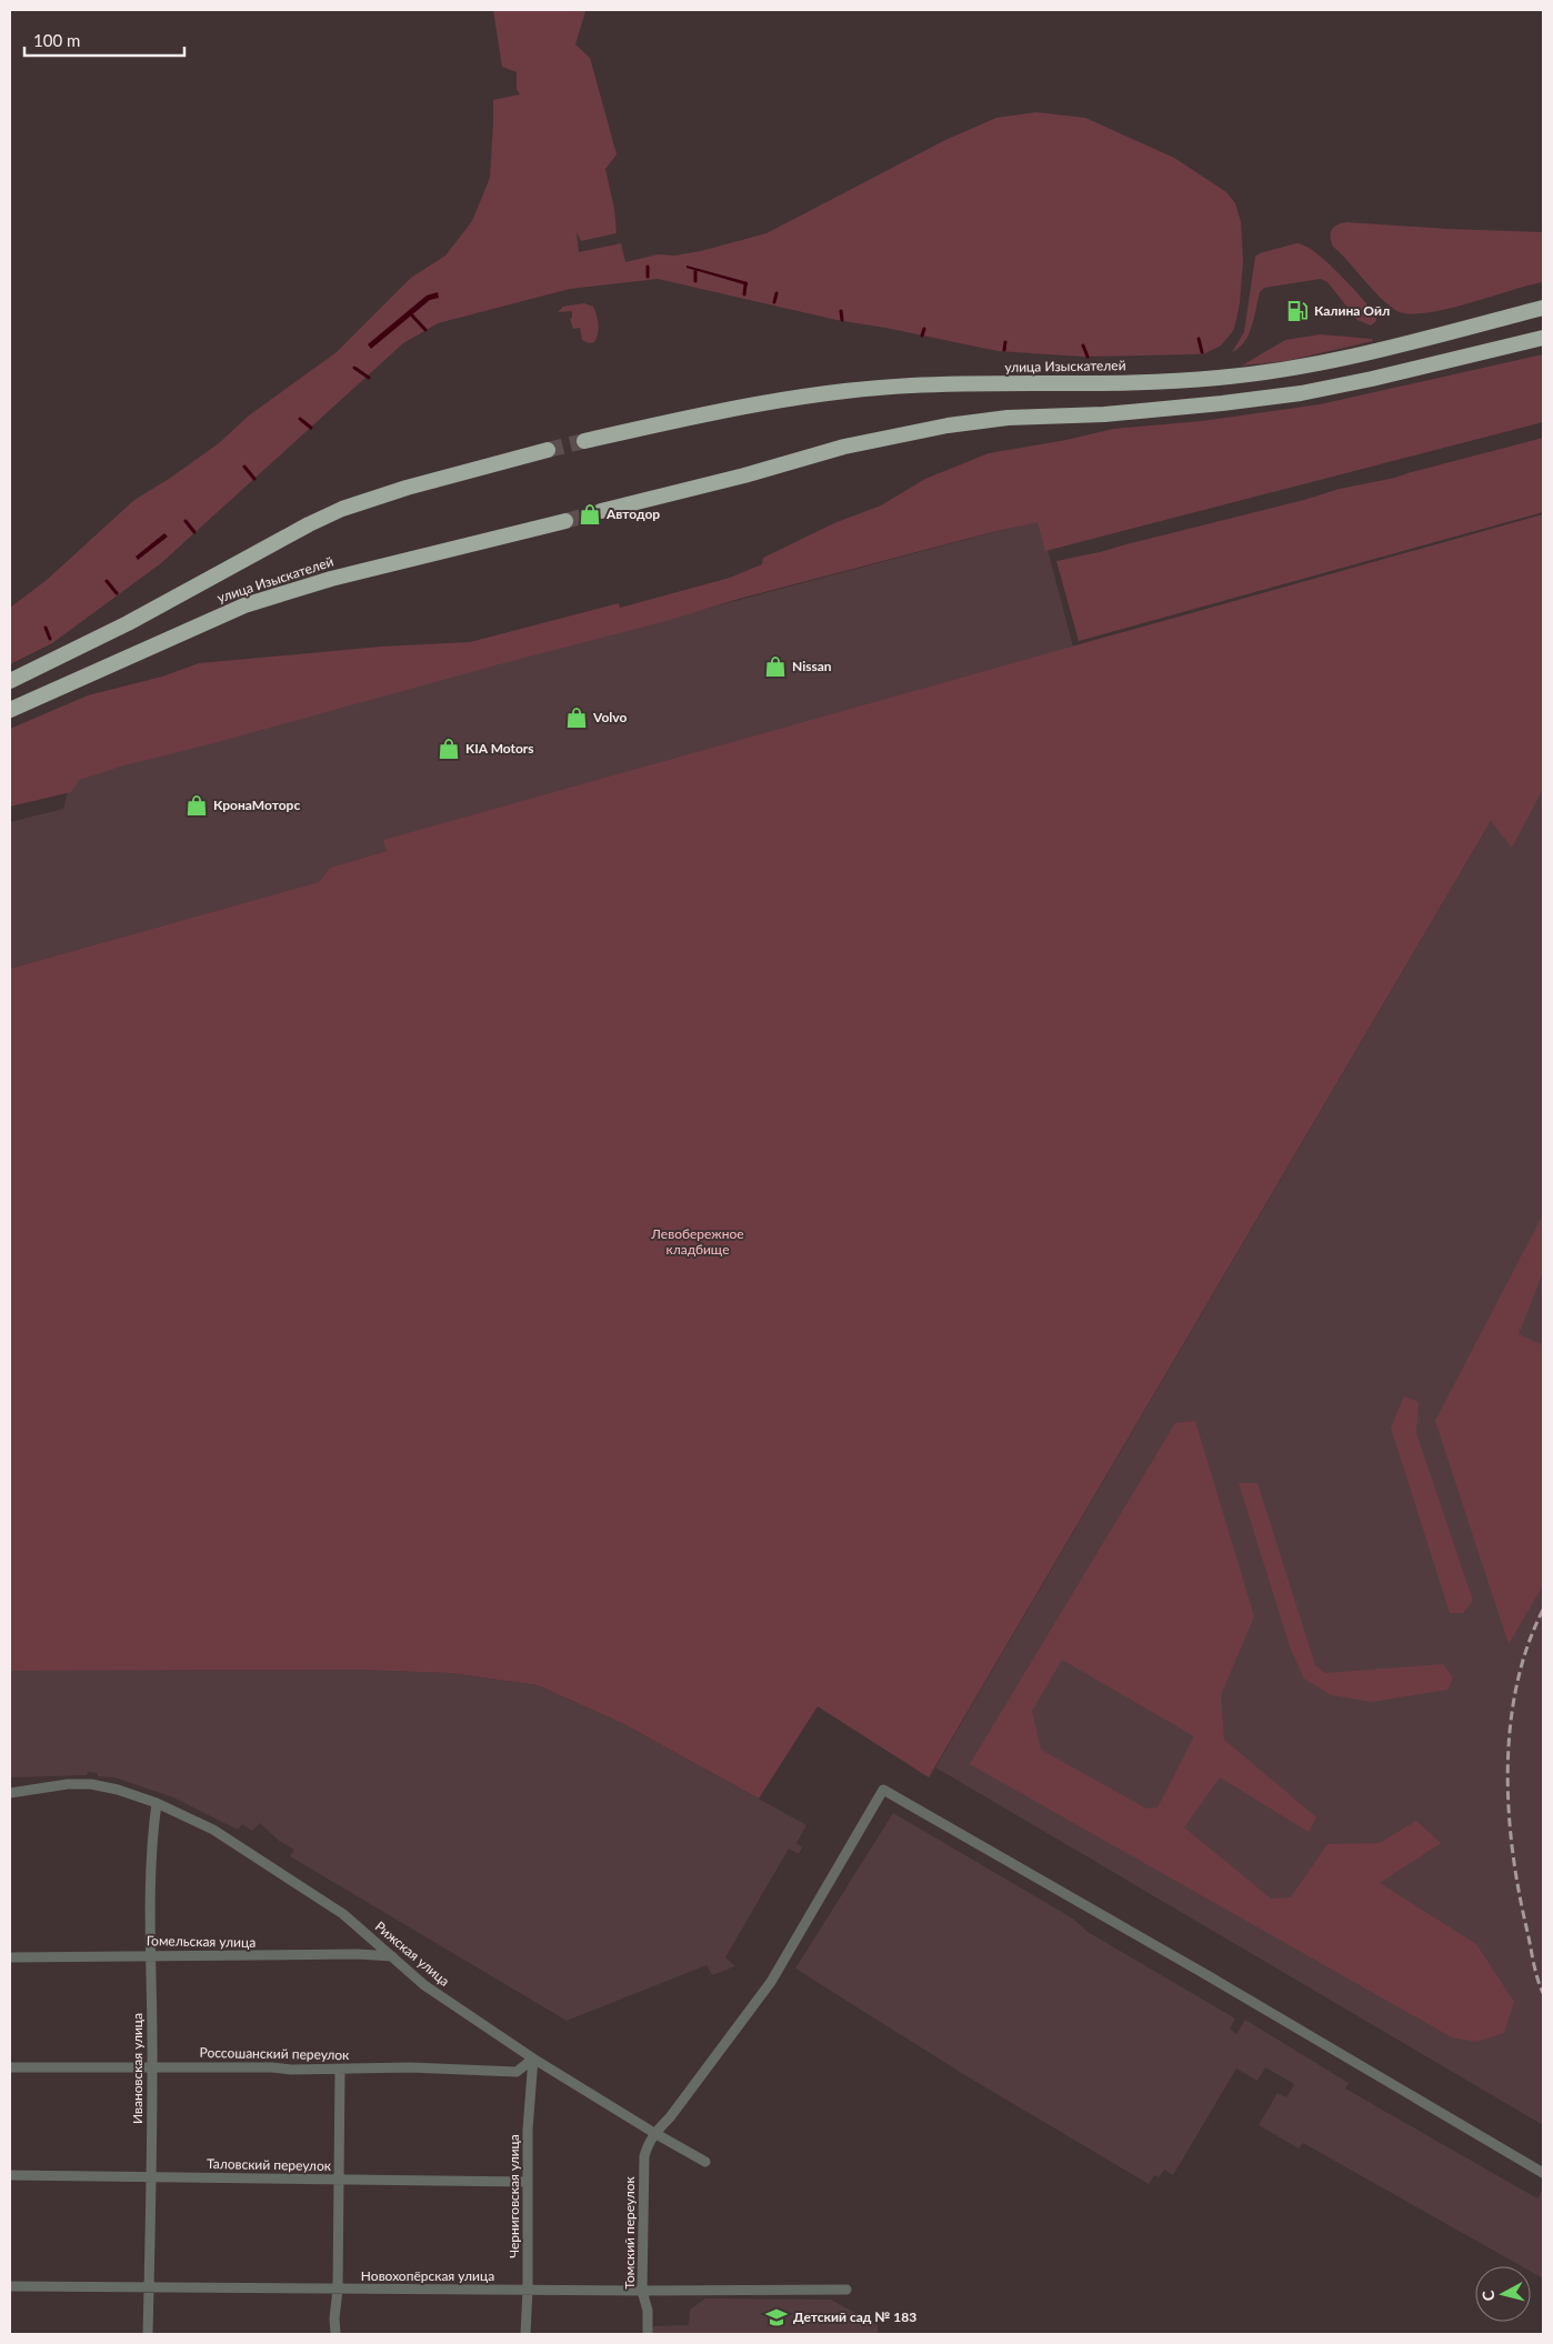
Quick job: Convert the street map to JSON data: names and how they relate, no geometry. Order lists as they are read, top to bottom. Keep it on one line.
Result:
{"streets":{"highway":["улица Изыскателей"],"street":["Гомельская улица","Рижская улица","Россошанский переулок","Ивановская улица","Таловский переулок","Черниговская улица","Томский переулок","Новохопёрская улица"]},"crossings":[["Гомельская улица","Рижская улица"],["Гомельская улица","Ивановская улица"],["Рижская улица","Россошанский переулок"],["Рижская улица","Ивановская улица"],["Рижская улица","Черниговская улица"],["Рижская улица","Томский переулок"],["Россошанский переулок","Ивановская улица"],["Россошанский переулок","Черниговская улица"],["Ивановская улица","Таловский переулок"],["Ивановская улица","Новохопёрская улица"],["Таловский переулок","Черниговская улица"],["Черниговская улица","Новохопёрская улица"],["Томский переулок","Новохопёрская улица"]],"parks":["Левобережное кладбище"],"places":{"fuel station":["Калина Ойл"],"shop":["Автодор","Nissan","Volvo","KIA Motors","КронаМоторс"],"school or university":["Детский сад № 183"]},"scale_bar":"100 m","north":"left"}
